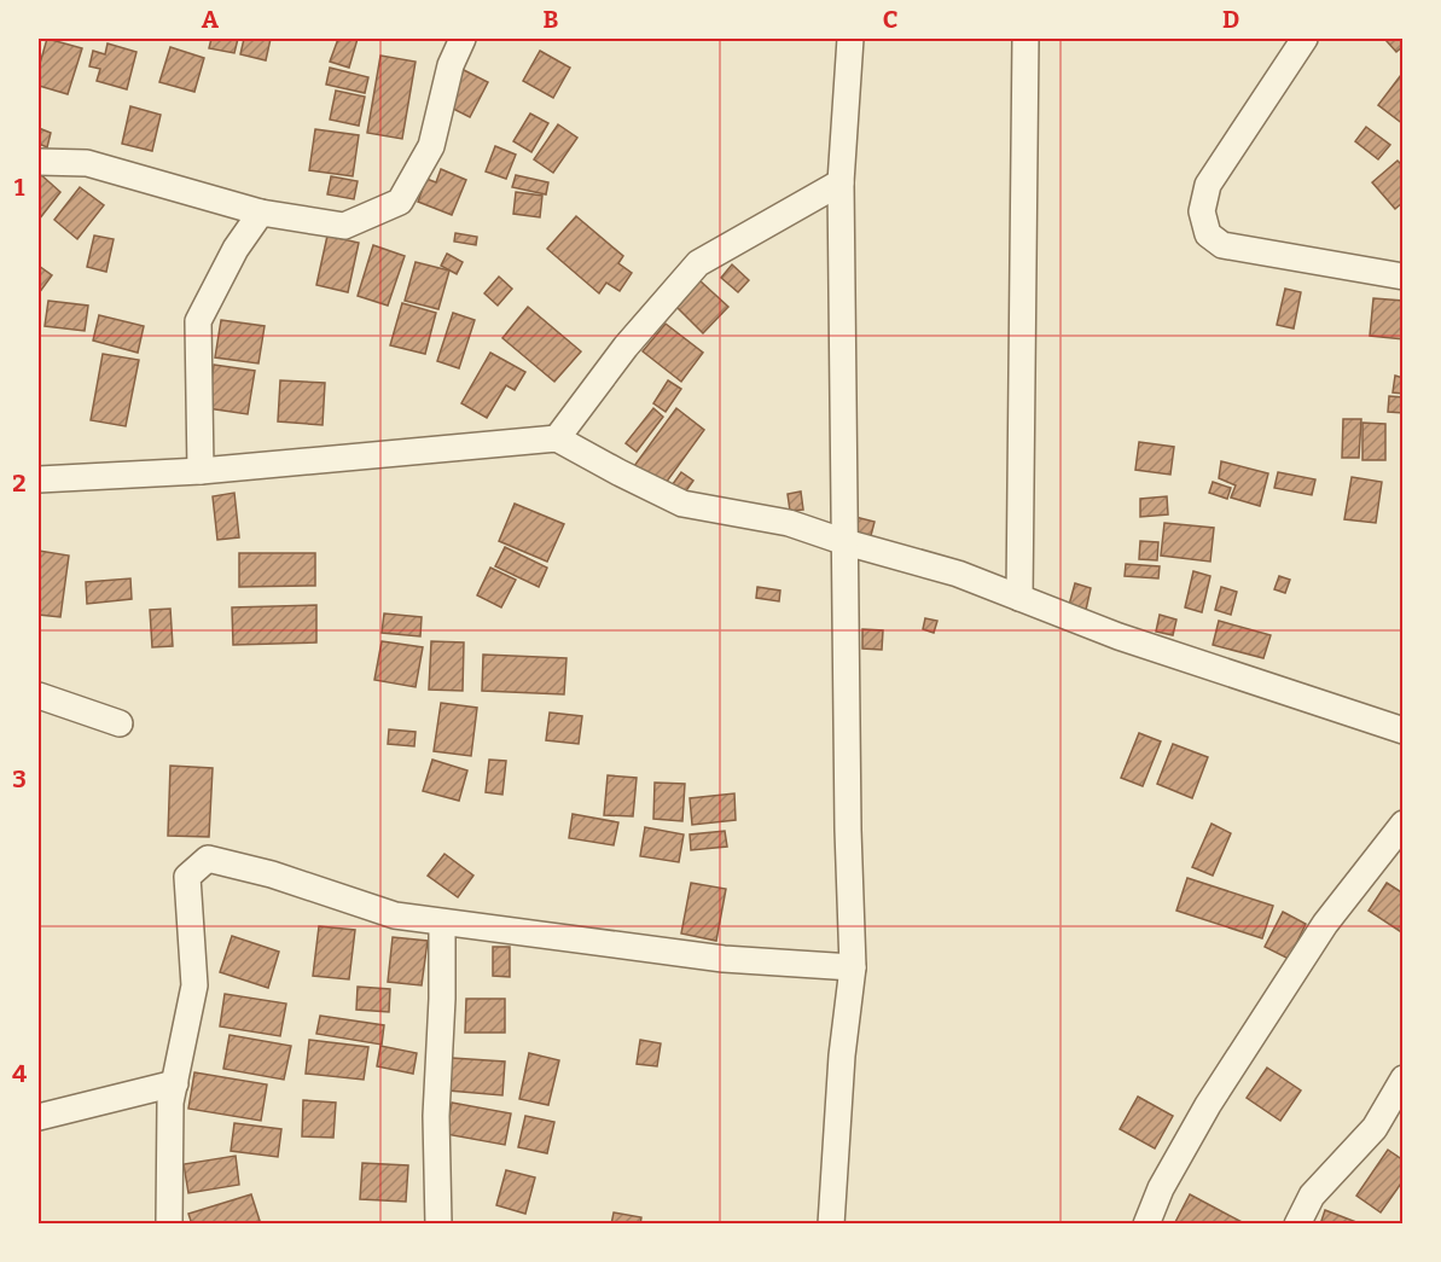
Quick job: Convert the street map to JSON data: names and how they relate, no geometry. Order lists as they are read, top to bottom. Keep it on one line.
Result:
{"grid":{"columns":["A","B","C","D"],"rows":["1","2","3","4"]}}
